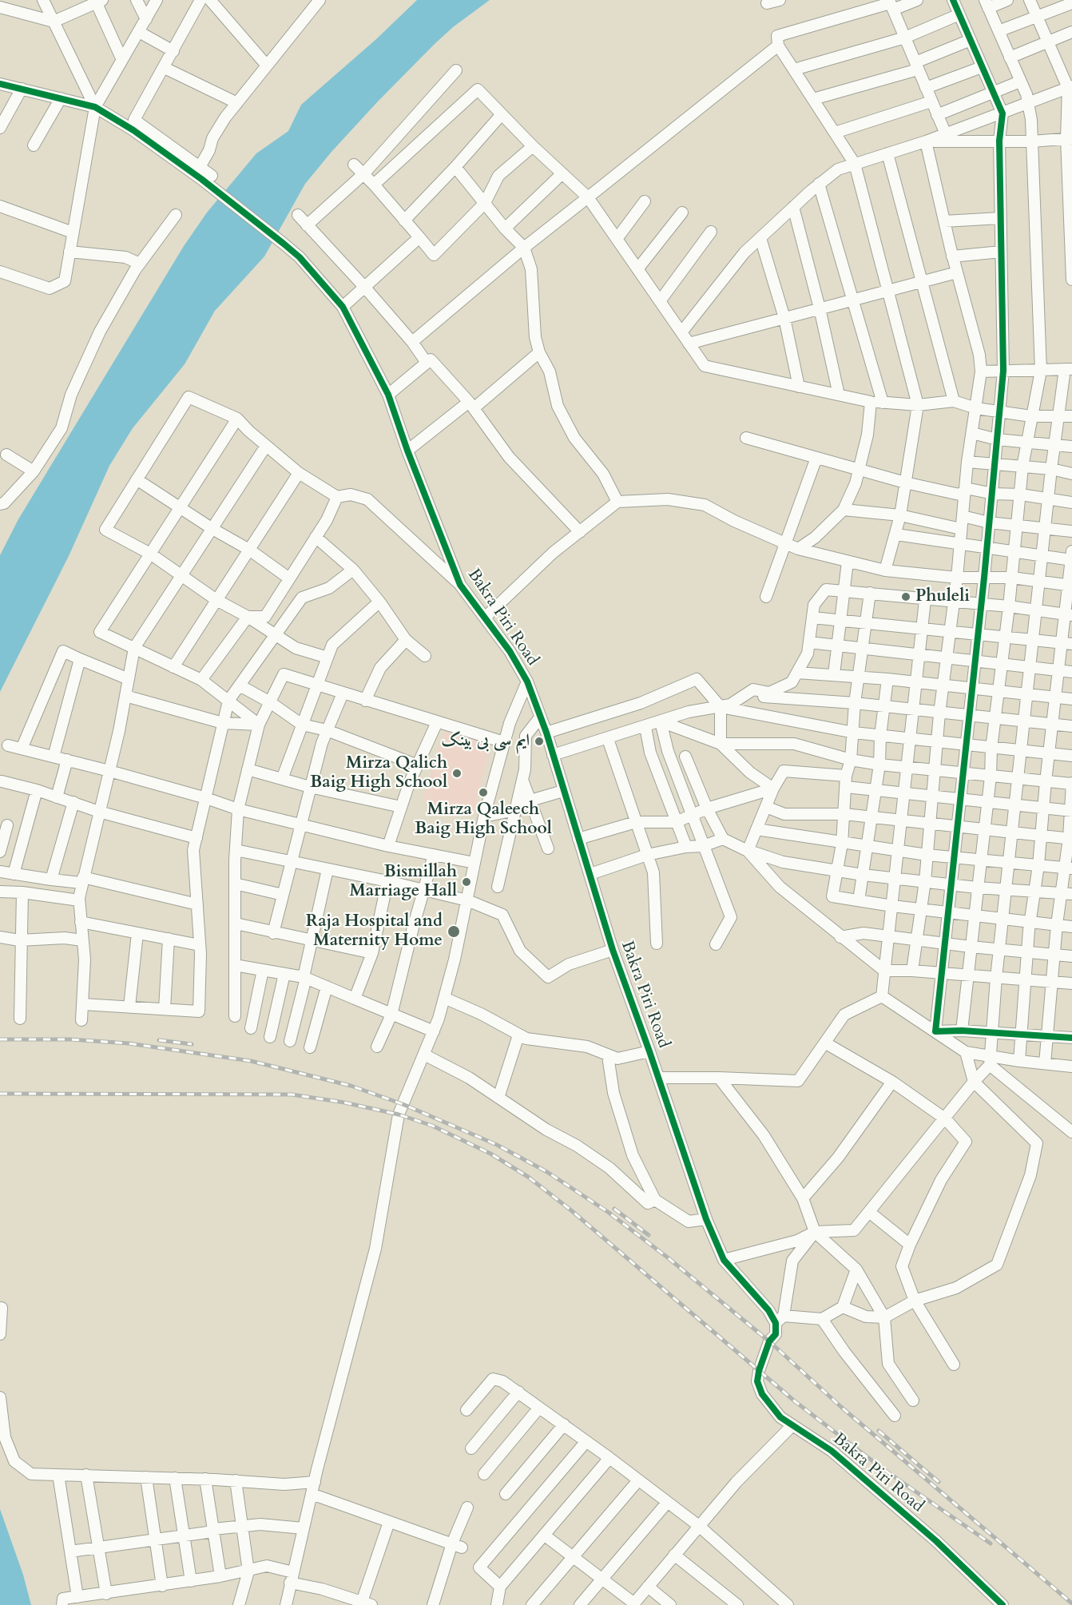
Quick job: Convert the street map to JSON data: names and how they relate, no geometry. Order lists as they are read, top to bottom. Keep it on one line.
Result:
{"streets":{"street":["Bakra Piri Road"]},"places":["Phuleli","ایم سی بی بینک","Mirza Qalich Baig High School","Mirza Qaleech Baig High School","Bismillah Marriage Hall","Raja Hospital and Maternity Home"]}
